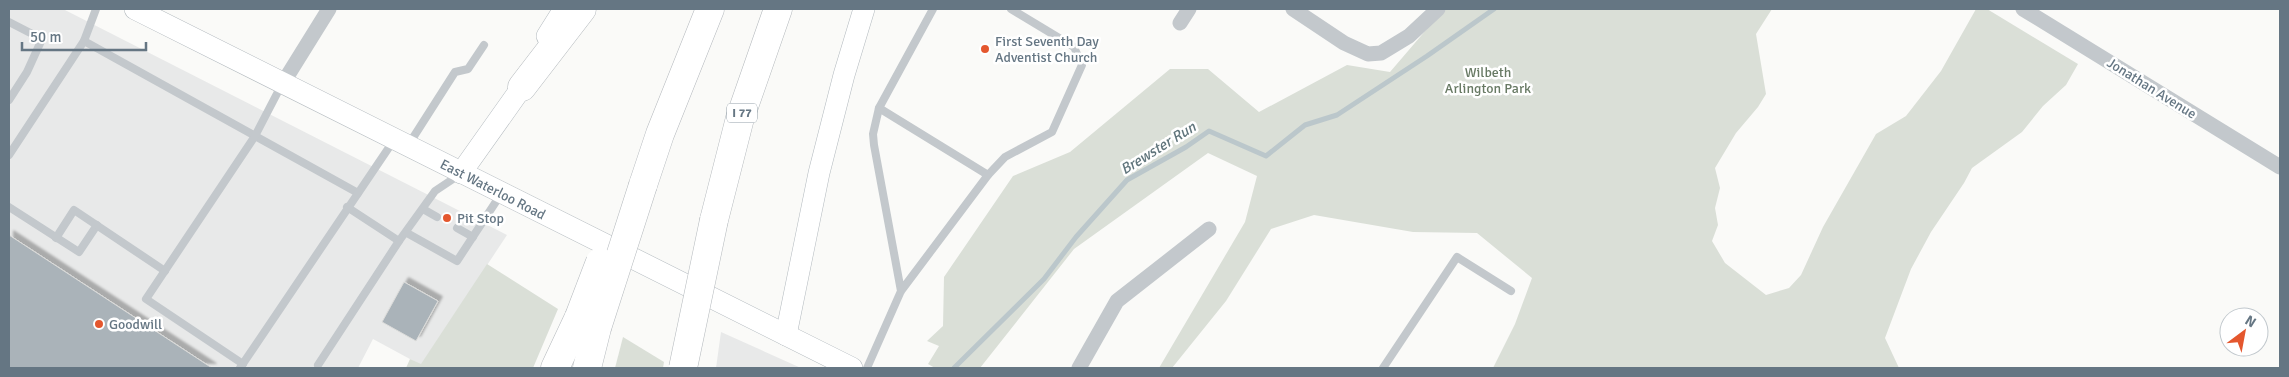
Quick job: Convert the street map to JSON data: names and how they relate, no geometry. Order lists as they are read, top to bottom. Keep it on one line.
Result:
{"streets":{"highway":["I 77"],"main road":["East Waterloo Road"],"street":["Jonathan Avenue"]},"water":["Brewster Run"],"parks":["Wilbeth Arlington Park"],"places":["First Seventh Day Adventist Church","Pit Stop","Goodwill"],"scale_bar":"50 m","north":"top right"}
